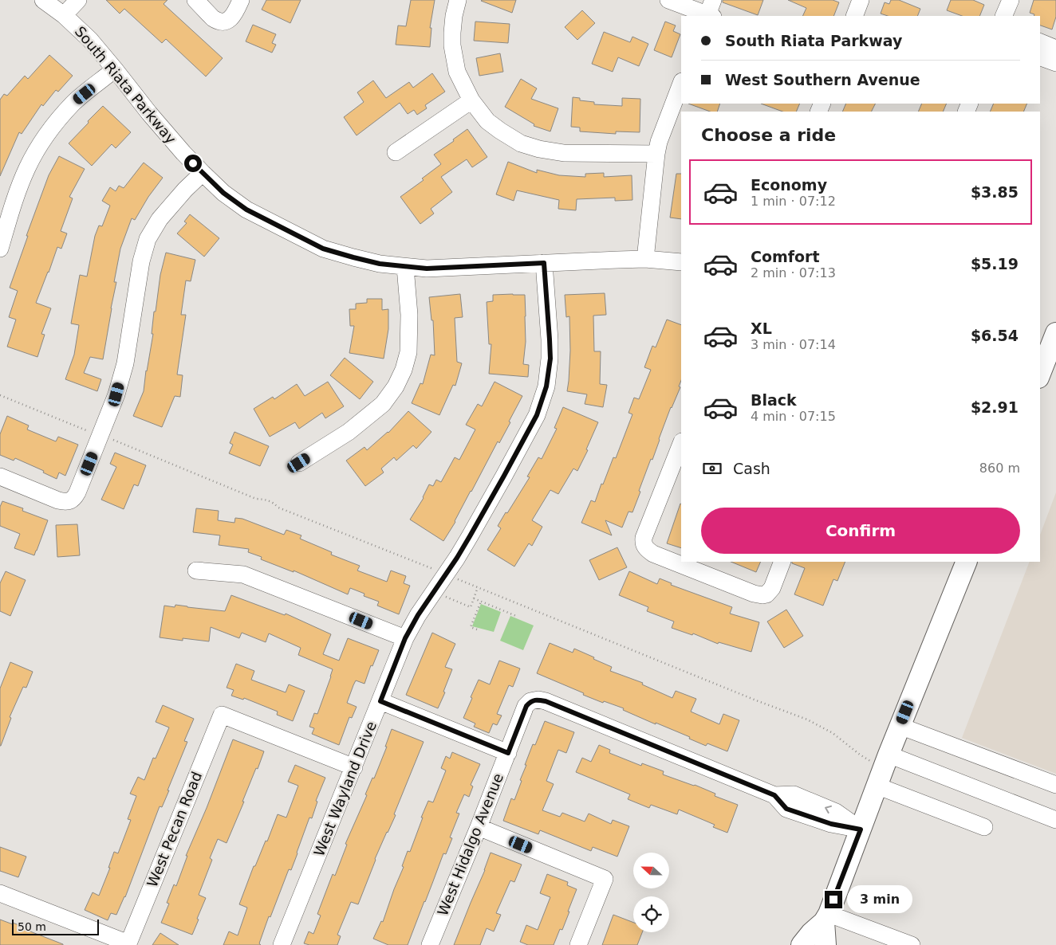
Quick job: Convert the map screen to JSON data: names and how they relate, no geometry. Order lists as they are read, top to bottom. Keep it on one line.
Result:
{"streets":{"street":["South Riata Parkway","West Wayland Drive","West Pecan Road","West Hidalgo Avenue"]},"crossings":[["South Riata Parkway","West Wayland Drive"],["West Wayland Drive","West Pecan Road"]],"scale_bar":"50 m","north":"left","page":{"banner":["South Riata Parkway","West Southern Avenue"],"heading":"Choose a ride","list":[{"name":"Economy","note":"1 min · 07:12","value":"$3.85"},{"name":"Comfort","note":"2 min · 07:13","value":"$5.19"},{"name":"XL","note":"3 min · 07:14","value":"$6.54"},{"name":"Black","note":"4 min · 07:15","value":"$2.91"}],"pay":["Cash","860 m"],"buttons":"Confirm","bubble":"3 min","scale":"50 m"}}
